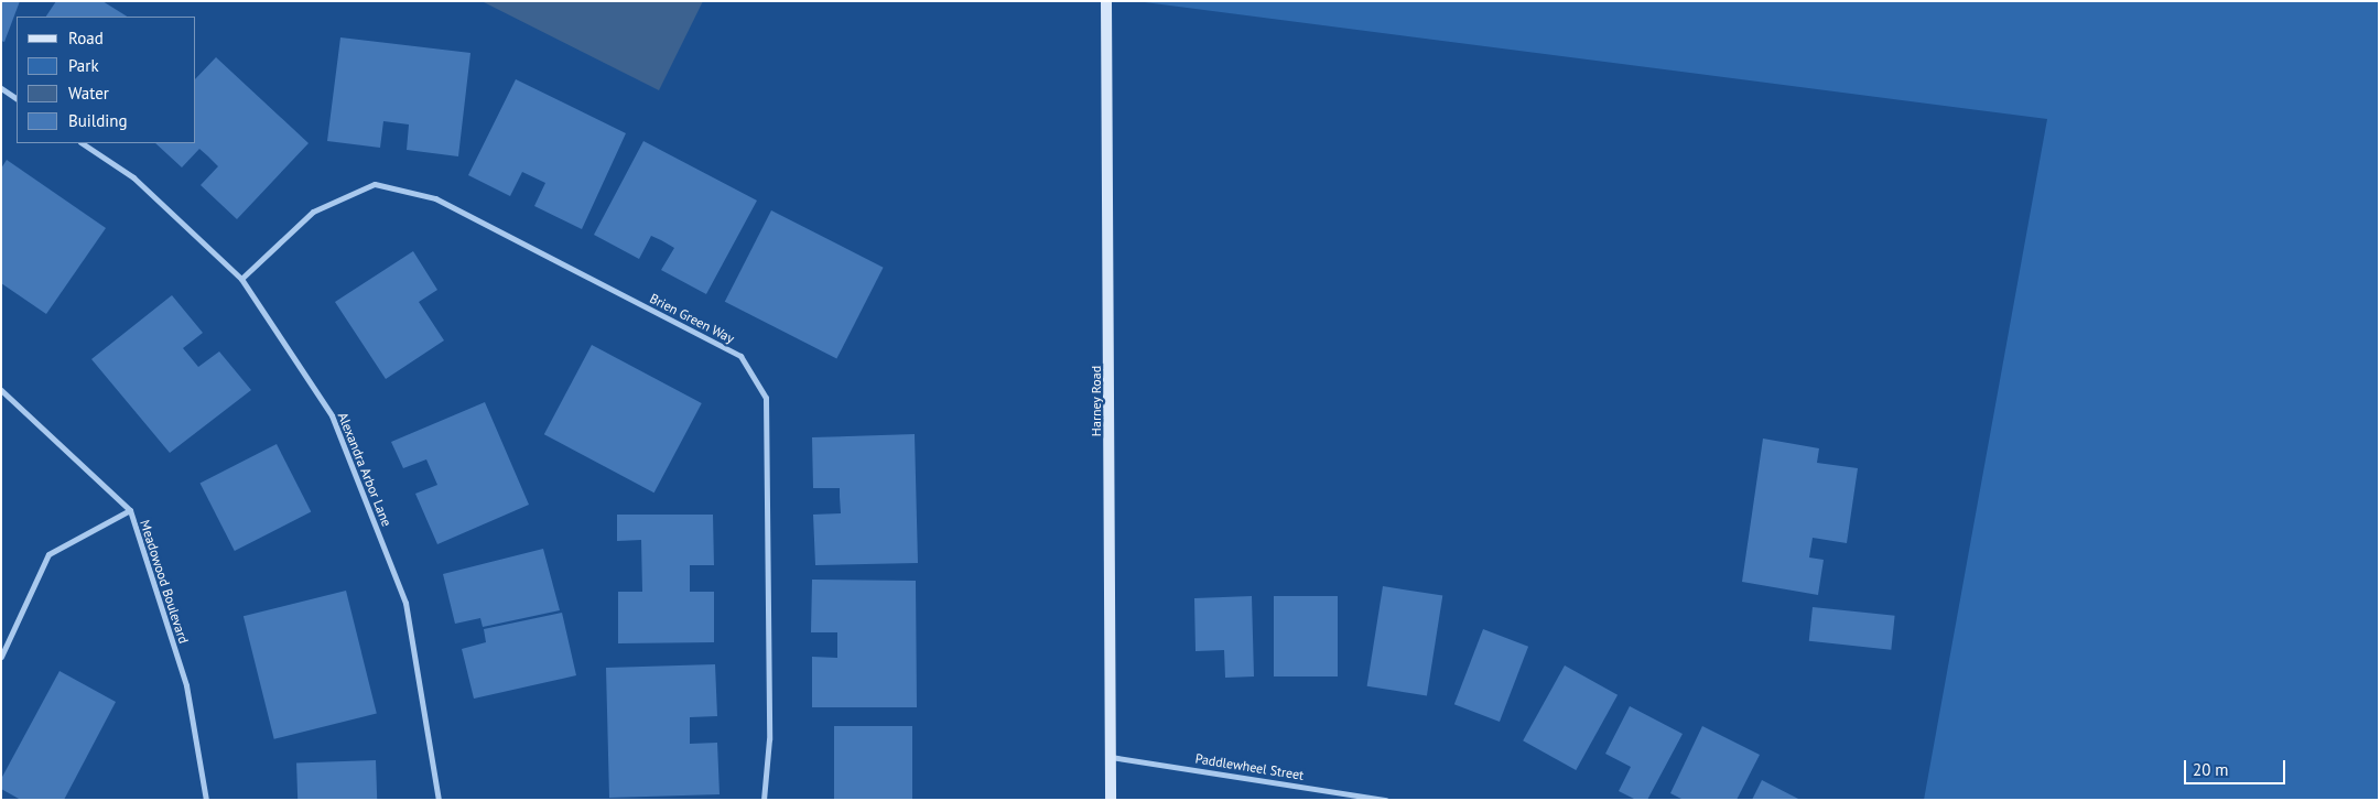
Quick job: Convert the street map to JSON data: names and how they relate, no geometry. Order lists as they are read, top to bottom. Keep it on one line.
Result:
{"streets":{"street":["Brien Green Way","Harney Road","Alexandra Arbor Lane","Meadowood Boulevard","Paddlewheel Street"]},"crossings":[["Brien Green Way","Alexandra Arbor Lane"],["Harney Road","Paddlewheel Street"]],"legend":["Road","Park","Water","Building"],"scale_bar":"20 m"}
